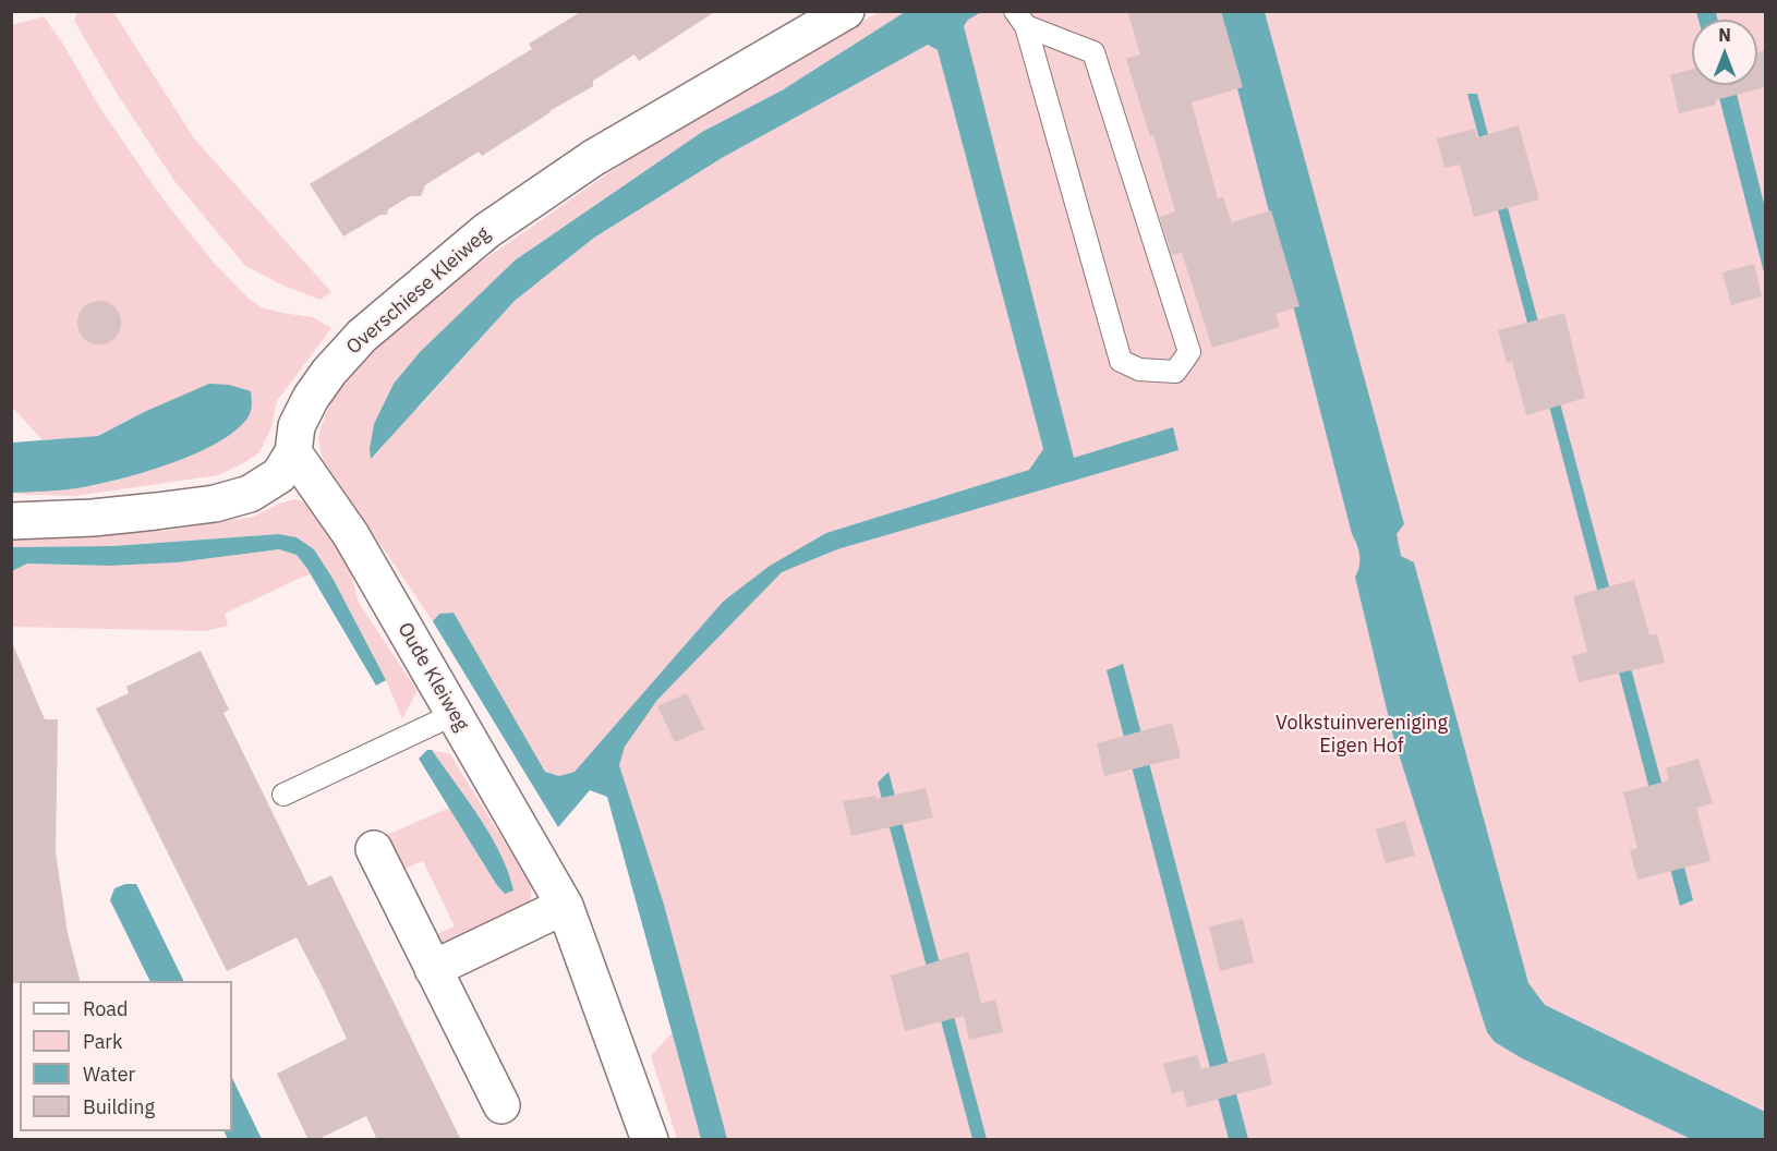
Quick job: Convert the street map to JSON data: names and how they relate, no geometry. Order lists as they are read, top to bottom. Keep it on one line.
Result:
{"streets":{"street":["Overschiese Kleiweg","Oude Kleiweg"]},"crossings":[["Overschiese Kleiweg","Oude Kleiweg"]],"parks":["Volkstuinvereniging Eigen Hof"],"legend":["Road","Park","Water","Building"],"north":"top"}
